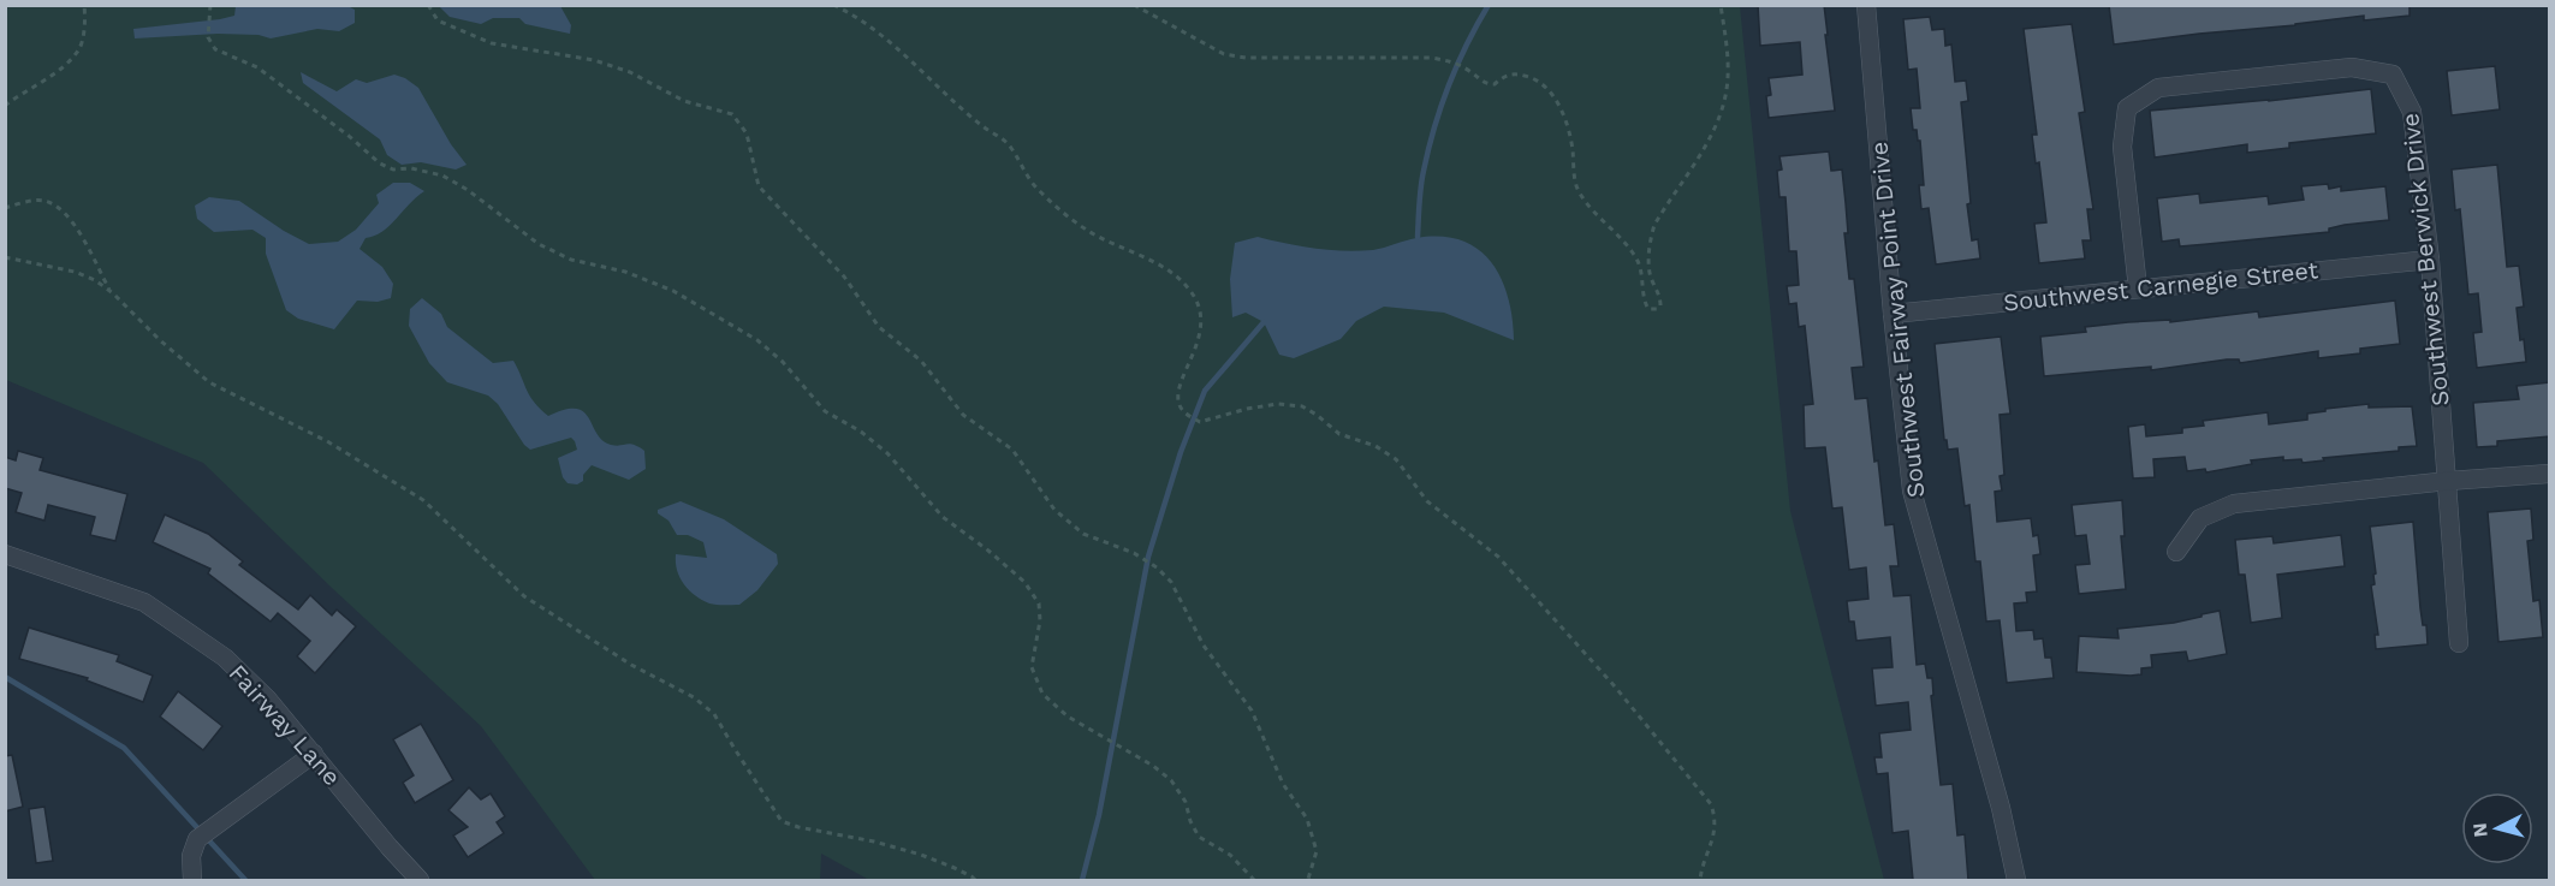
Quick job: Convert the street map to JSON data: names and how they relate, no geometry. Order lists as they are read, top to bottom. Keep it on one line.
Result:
{"streets":{"street":["Southwest Berwick Drive","Southwest Carnegie Street","Southwest Fairway Point Drive","Fairway Lane"]},"crossings":[["Southwest Berwick Drive","Southwest Carnegie Street"],["Southwest Carnegie Street","Southwest Fairway Point Drive"]],"north":"left"}
